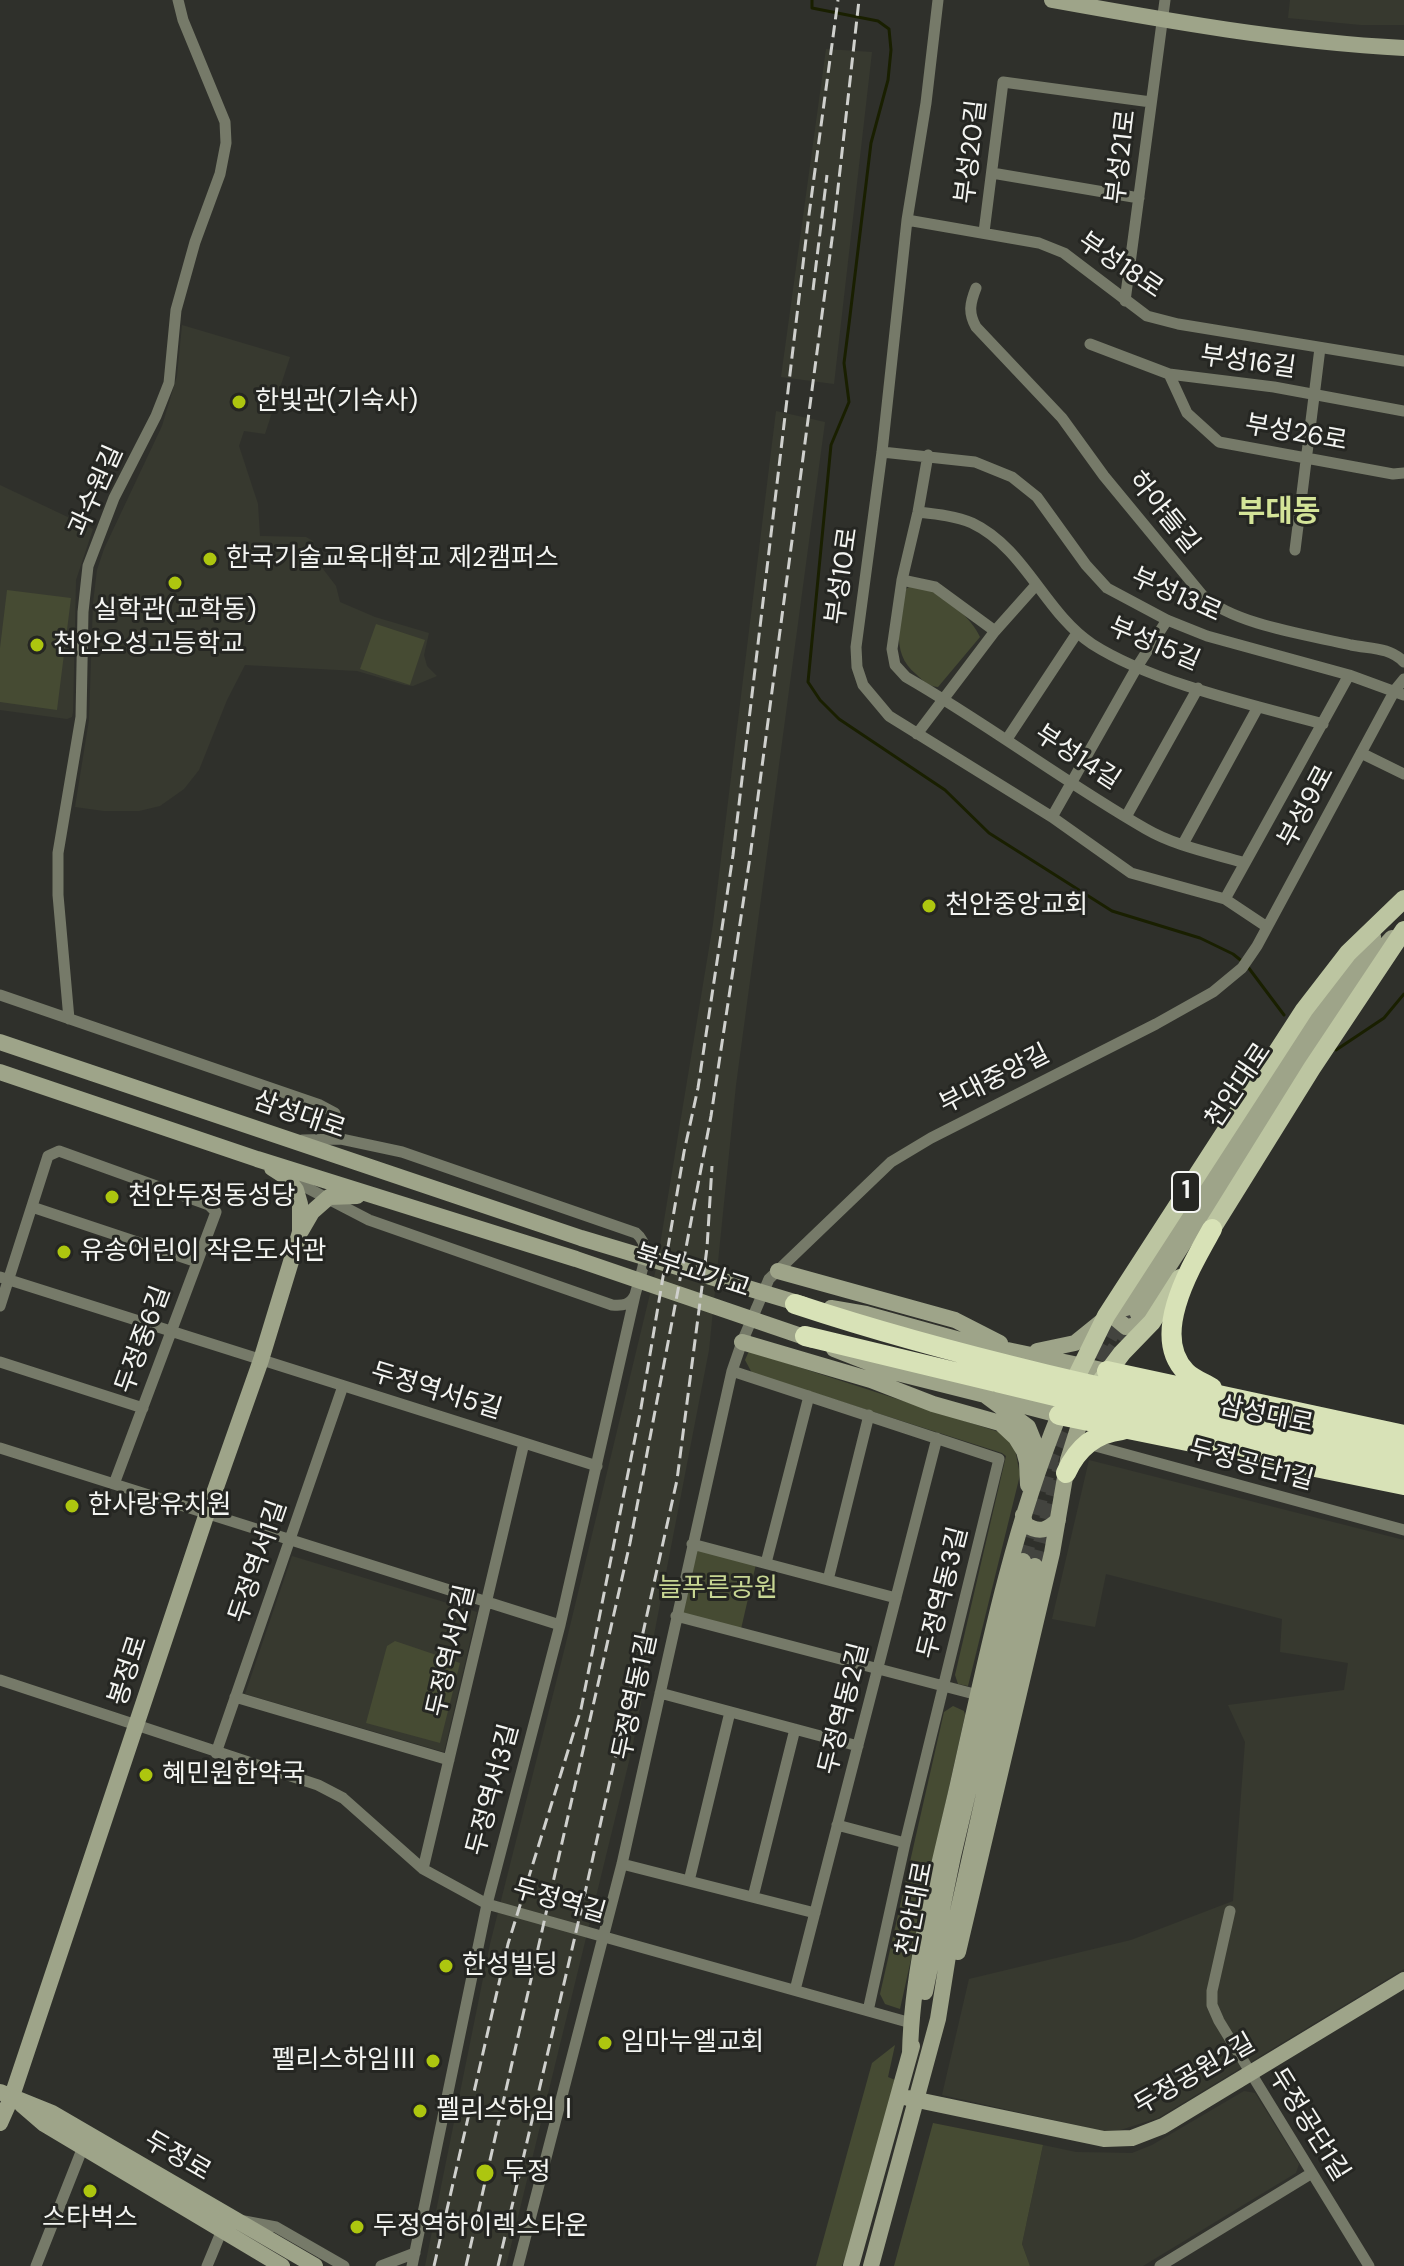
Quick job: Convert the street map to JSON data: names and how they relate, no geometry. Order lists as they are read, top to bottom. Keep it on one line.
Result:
{"streets":{"highway":["삼성대로","1"],"main road":["천안대로","북부고가교","봉정로","두정공원2길","두정로"],"street":["부성20길","부성21로","부성18로","부성16길","부성26로","과수원길","하야들길","부성10로","부성13로","부성15길","부성14길","부성9로","부대중앙길","두정중6길","두정역서5길","두정공단1길","두정역서1길","두정역동3길","두정역서2길","두정역동1길","두정역동2길","두정역서3길","두정역길"]},"crossings":[["부성20길","부성21로"],["부성20길","부성18로"],["부성21로","부성18로"],["부성18로","부성10로"],["부성16길","부성26로"],["부성10로","부성13로"],["부성10로","부성9로"],["부성13로","부성14길"],["부성13로","부성9로"],["부성15길","부성14길"],["부성9로","부대중앙길"],["부대중앙길","두정역동1길"],["천안대로","1"],["천안대로","북부고가교"],["천안대로","두정공원2길"],["삼성대로","북부고가교"],["삼성대로","두정역서3길"],["두정중6길","두정역서5길"],["두정역서5길","두정역서1길"],["두정역서5길","두정역서2길"],["두정역서5길","봉정로"],["두정역서5길","두정역서3길"],["두정공단1길","두정공원2길"],["두정역서1길","두정역길"],["두정역동3길","두정역동1길"],["두정역동3길","두정역동2길"],["두정역동3길","두정역길"],["두정역서2길","두정역길"],["봉정로","두정역길"],["봉정로","두정로"],["두정역동1길","두정역길"],["두정역동2길","두정역길"],["두정역서3길","두정역길"]],"districts":["부대동"],"parks":["늘푸른공원"],"places":["한빛관(기숙사)","한국기술교육대학교 제2캠퍼스","실학관(교학동)","천안오성고등학교","천안중앙교회","천안두정동성당","유송어린이 작은도서관","한사랑유치원","혜민원한약국","한성빌딩","임마누엘교회","펠리스하임Ⅲ","펠리스하임Ⅰ","두정","스타벅스","두정역하이렉스타운"]}
